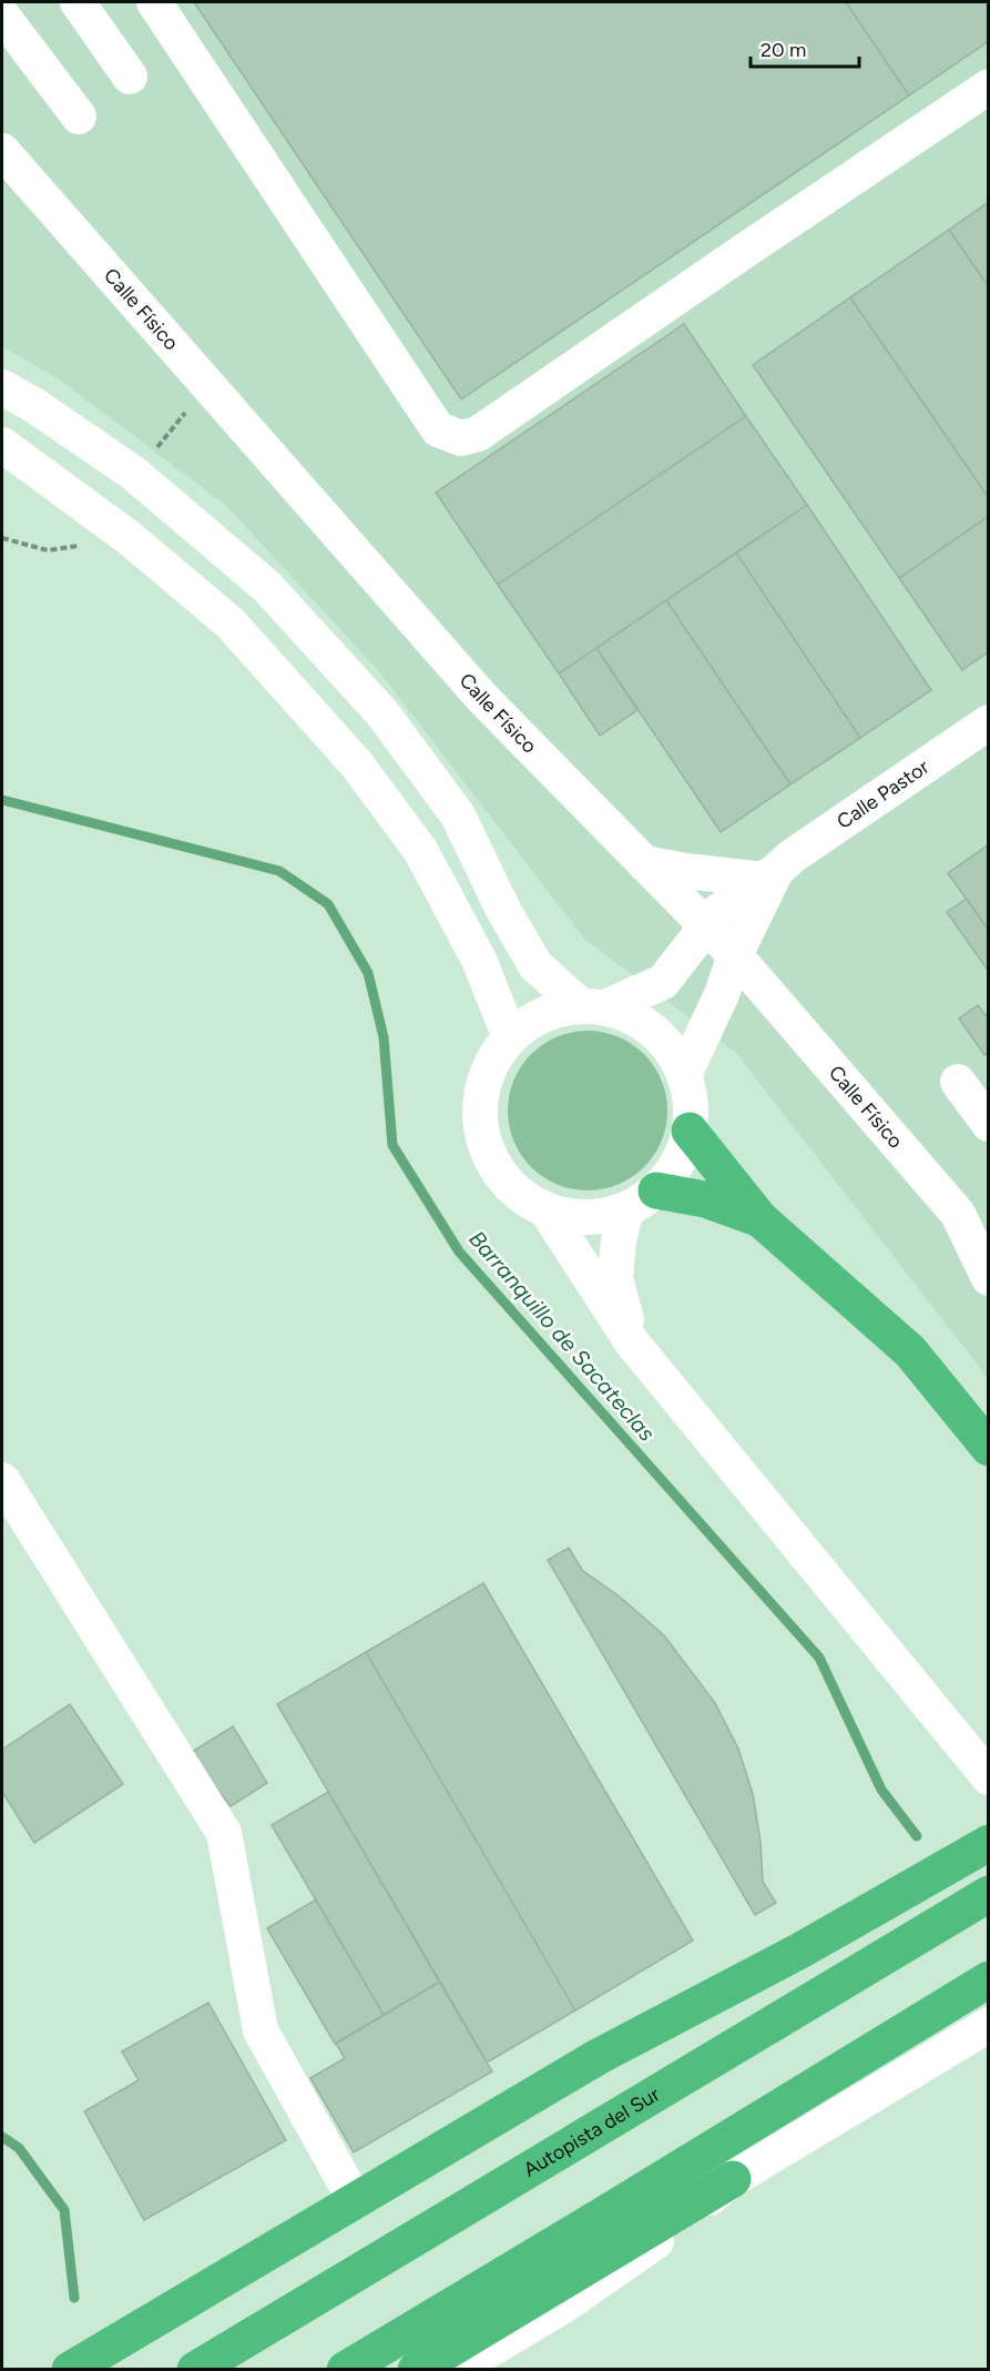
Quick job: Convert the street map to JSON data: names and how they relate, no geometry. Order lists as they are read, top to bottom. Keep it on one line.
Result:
{"streets":{"highway":["Autopista del Sur"],"street":["Calle Físico","Calle Pastor"]},"crossings":[["Calle Físico","Calle Pastor"]],"water":["Barranquillo de Sacateclas"],"scale_bar":"20 m"}
